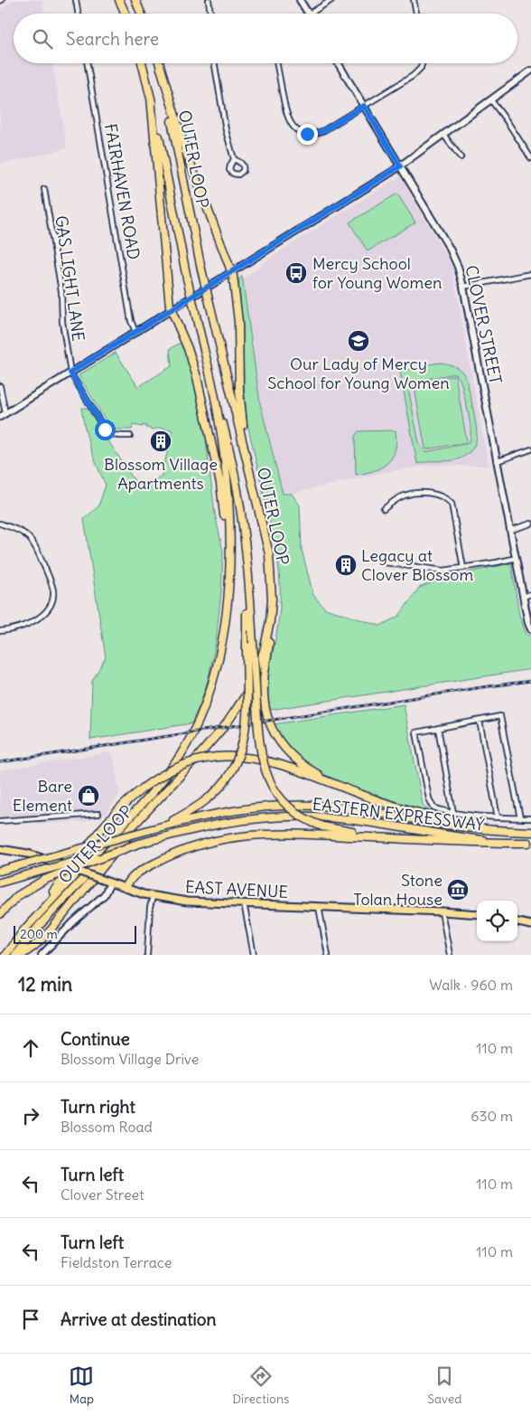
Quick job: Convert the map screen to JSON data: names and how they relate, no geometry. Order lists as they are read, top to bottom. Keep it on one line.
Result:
{"streets":{"highway":["OUTER LOOP","EASTERN EXPRESSWAY"],"main road":["EAST AVENUE"],"street":["FAIRHAVEN ROAD","GAS LIGHT LANE","CLOVER STREET"]},"places":{"bus stop":["Mercy School for Young Women"],"school or university":["Our Lady of Mercy School for Young Women"],"building":["Blossom Village Apartments","Legacy at Clover Blossom"],"shop":["Bare Element"],"museum":["Stone Tolan House"]},"scale_bar":"200 m","page":{"search":"Search here","scale":"200 m","heading":["12 min","Walk · 960 m"],"list":[["Continue","Blossom Village Drive","110 m"],["Turn right","Blossom Road","630 m"],["Turn left","Clover Street","110 m"],["Turn left","Fieldston Terrace","110 m"],"Arrive at destination"],"nav":["Map","Directions","Saved"]}}
